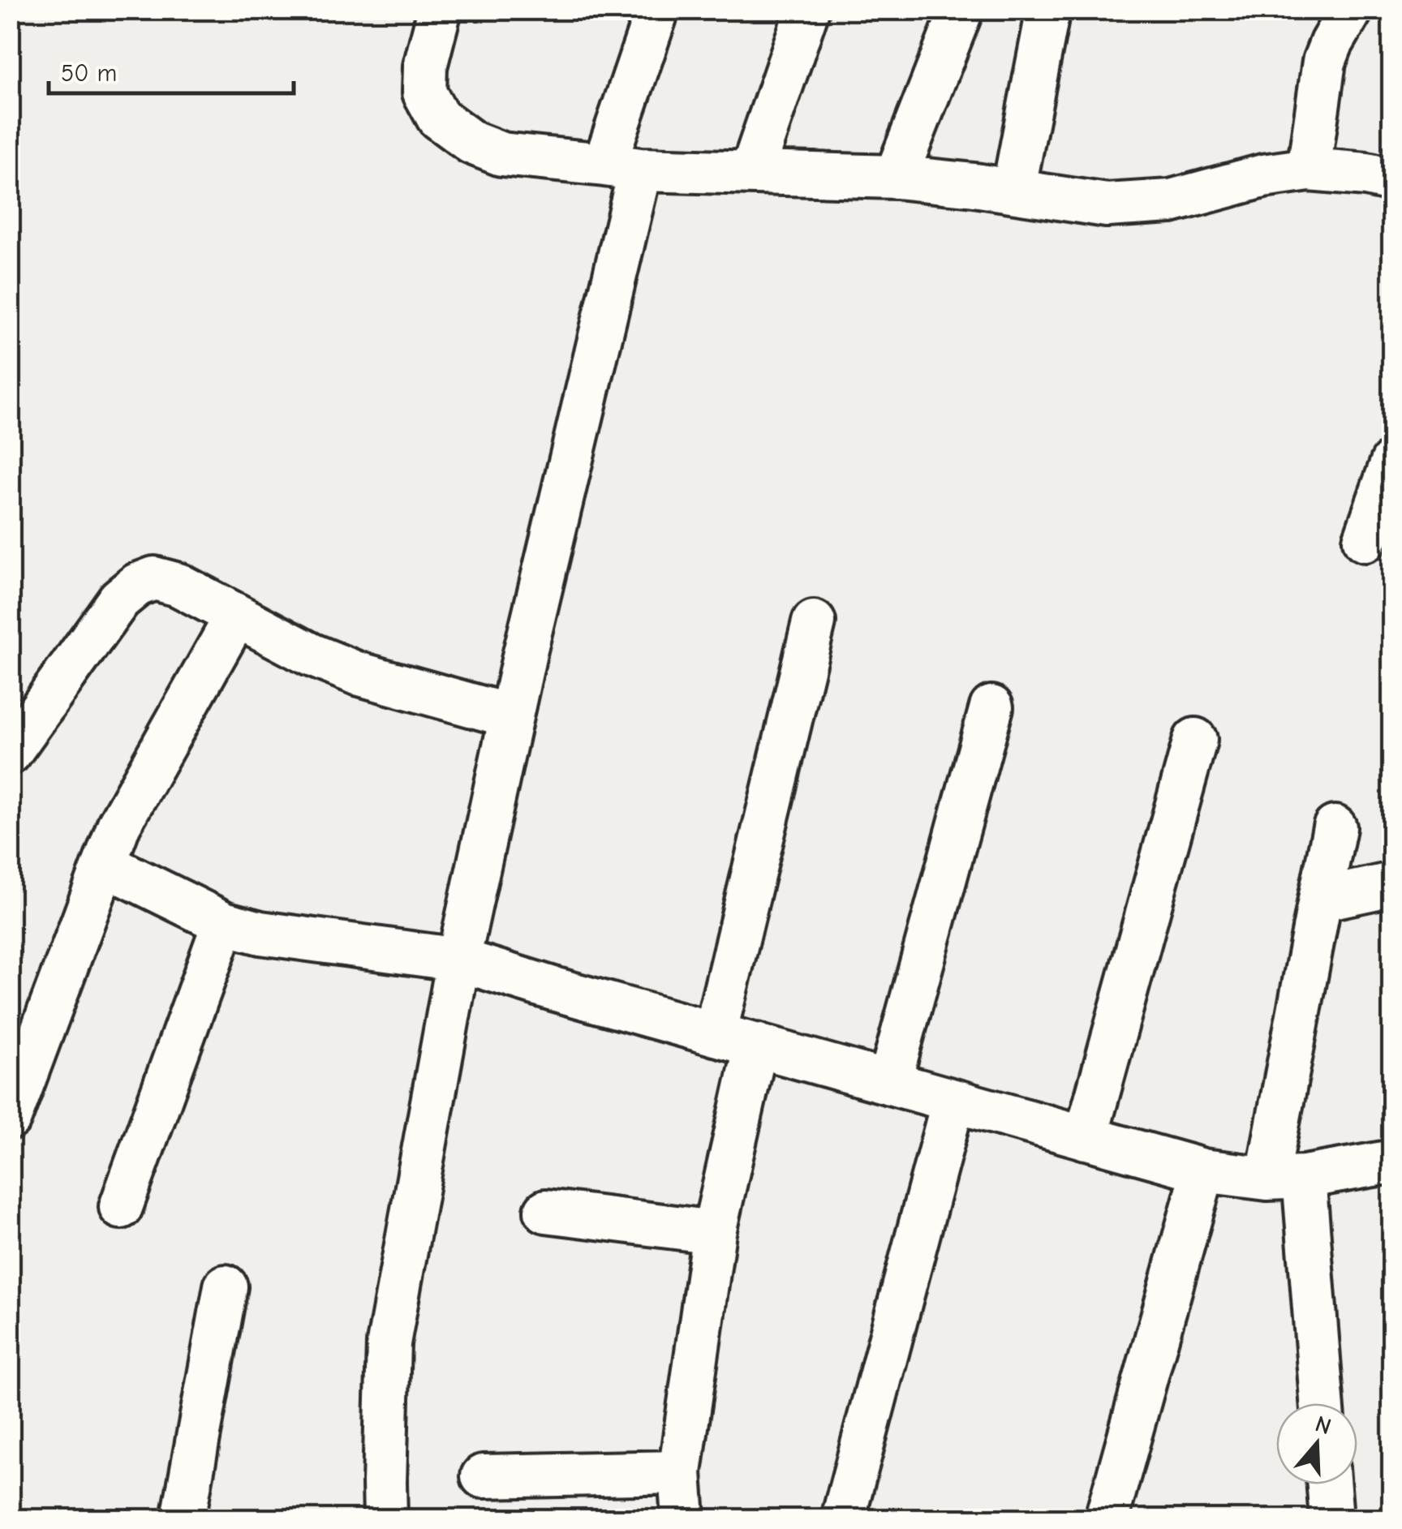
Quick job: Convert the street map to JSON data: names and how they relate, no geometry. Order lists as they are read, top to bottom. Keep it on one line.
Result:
{"scale_bar":"50 m","north":"top"}
